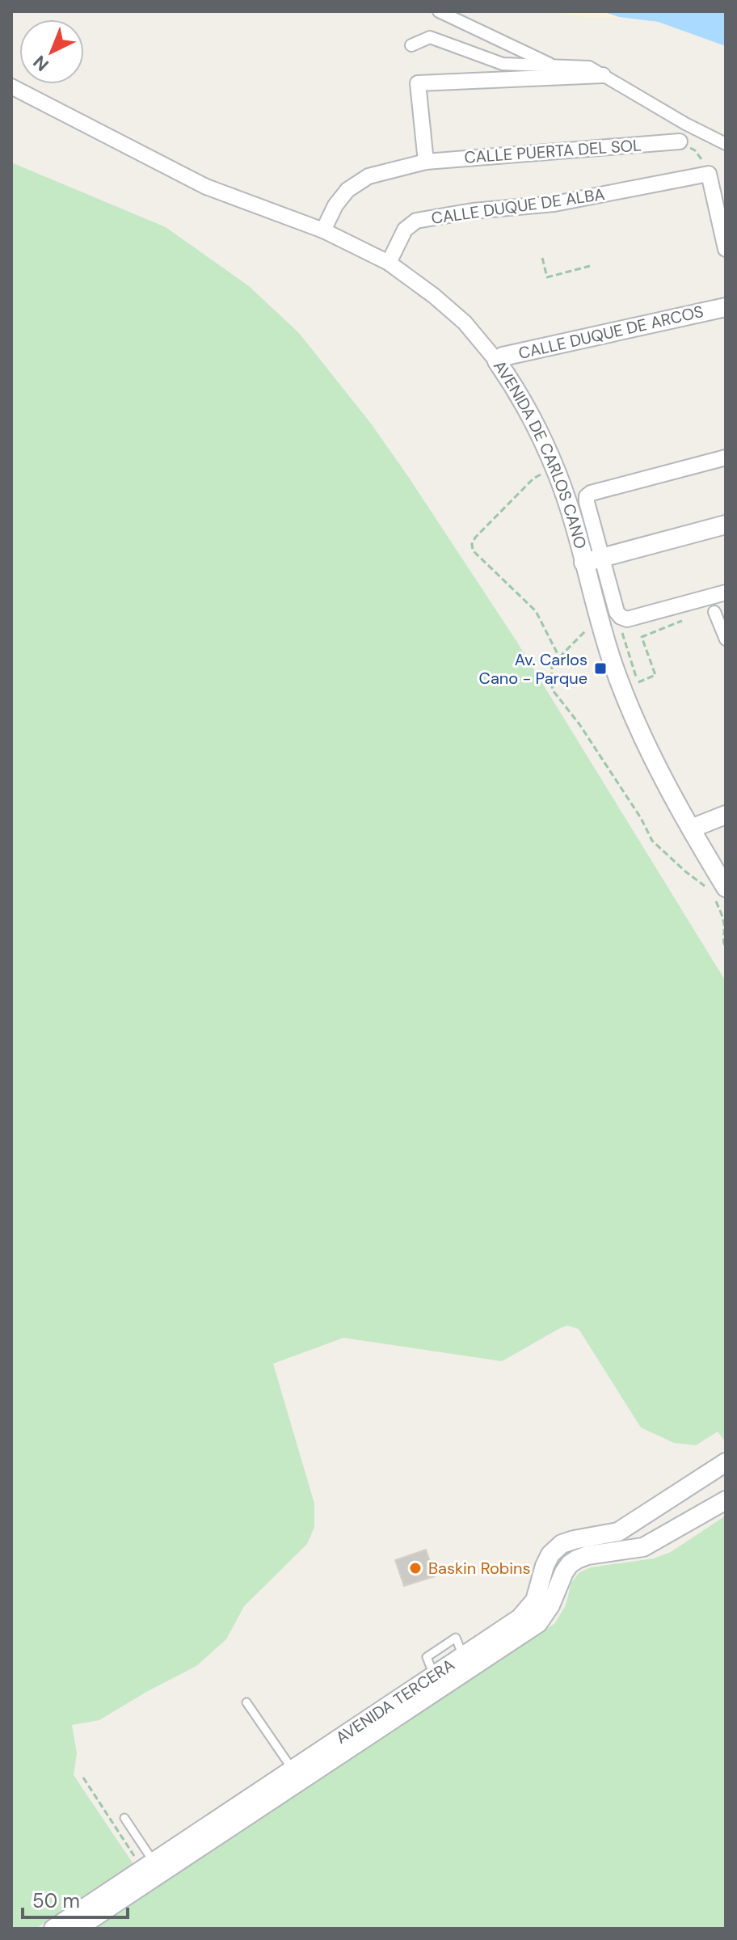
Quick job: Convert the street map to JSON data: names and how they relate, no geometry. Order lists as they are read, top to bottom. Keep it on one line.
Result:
{"streets":{"street":["CALLE PUERTA DEL SOL","CALLE DUQUE DE ALBA","CALLE DUQUE DE ARCOS","AVENIDA DE CARLOS CANO","AVENIDA TERCERA"]},"crossings":[["CALLE PUERTA DEL SOL","AVENIDA DE CARLOS CANO"],["CALLE DUQUE DE ALBA","AVENIDA DE CARLOS CANO"],["CALLE DUQUE DE ARCOS","AVENIDA DE CARLOS CANO"]],"places":{"transit":["Av. Carlos Cano - Parque"],"other":["Baskin Robins"]},"scale_bar":"50 m","north":"bottom left"}
